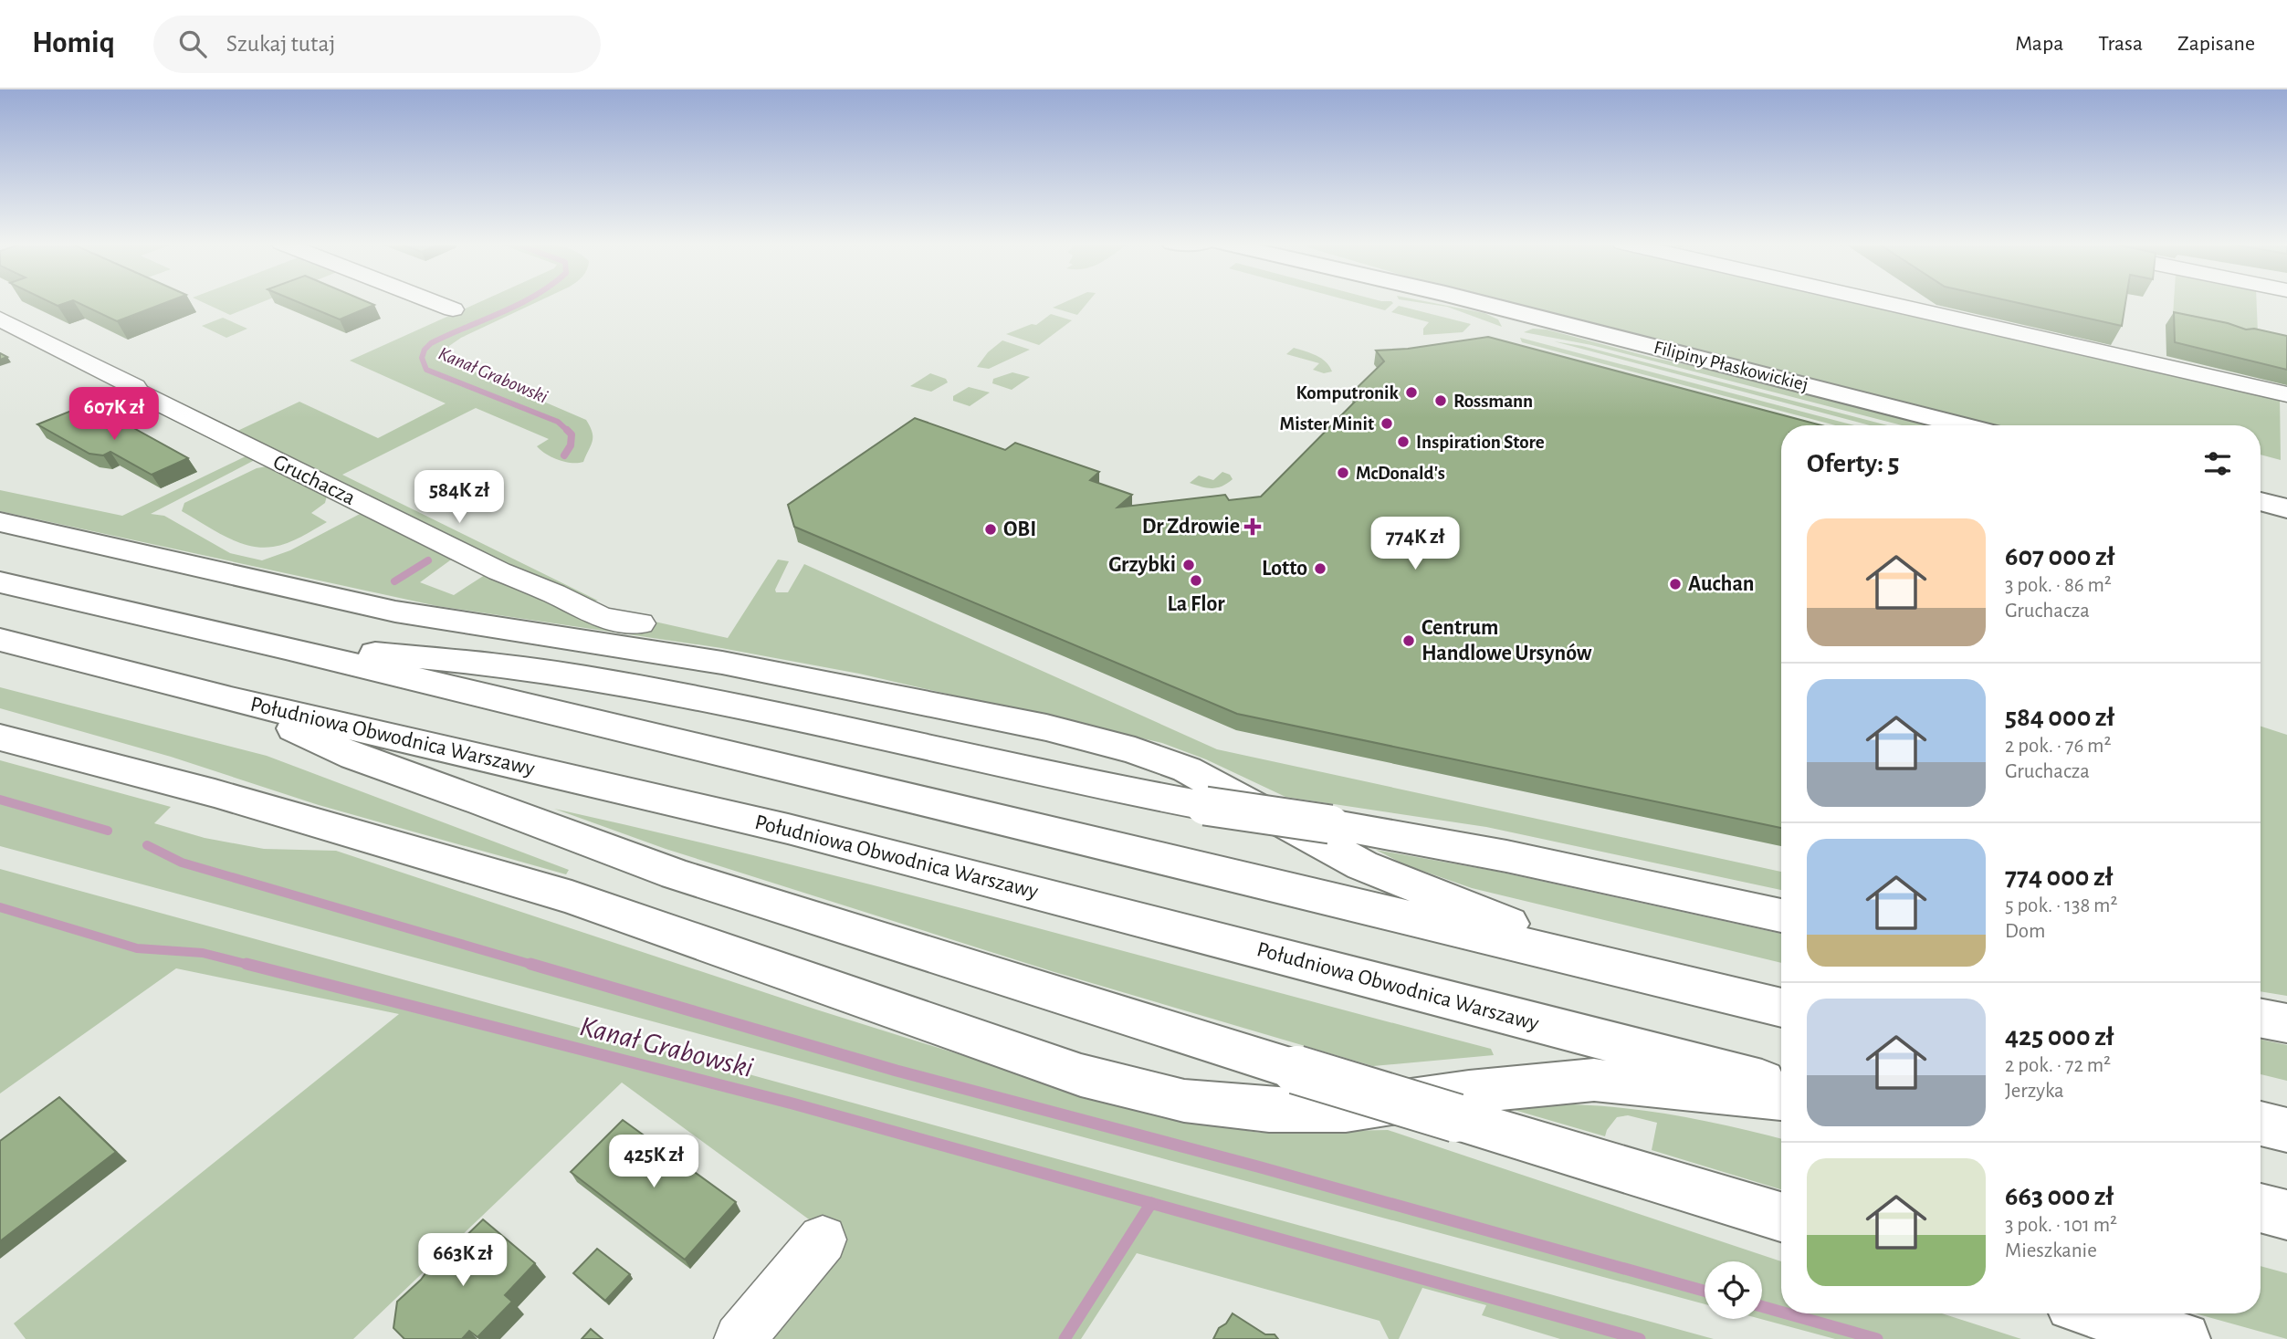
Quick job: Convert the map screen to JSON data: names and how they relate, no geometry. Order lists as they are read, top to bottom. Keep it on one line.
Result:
{"streets":{"main road":["Filipiny Płaskowickiej","Południowa Obwodnica Warszawy"],"street":["Gruchacza"]},"water":["Kanał Grabowski"],"places":{"other":["Komputronik","Rossmann","Mister Minit","Inspiration Store","McDonald's","OBI","Grzybki","Lotto","La Flor","Auchan","Centrum Handlowe Ursynów"],"health":["Dr Zdrowie"]},"page":{"header":"Homiq","search":"Szukaj tutaj","nav":["Mapa","Trasa","Zapisane"],"price":["607K zł","584K zł","774K zł","425K zł","663K zł"],"heading":"Oferty: 5","list":[{"name":"607 000 zł","note":"3 pok. · 86 m² · Gruchacza"},{"name":"584 000 zł","note":"2 pok. · 76 m² · Gruchacza"},{"name":"774 000 zł","note":"5 pok. · 138 m² · Dom"},{"name":"425 000 zł","note":"2 pok. · 72 m² · Jerzyka"},{"name":"663 000 zł","note":"3 pok. · 101 m² · Mieszkanie"}]}}
